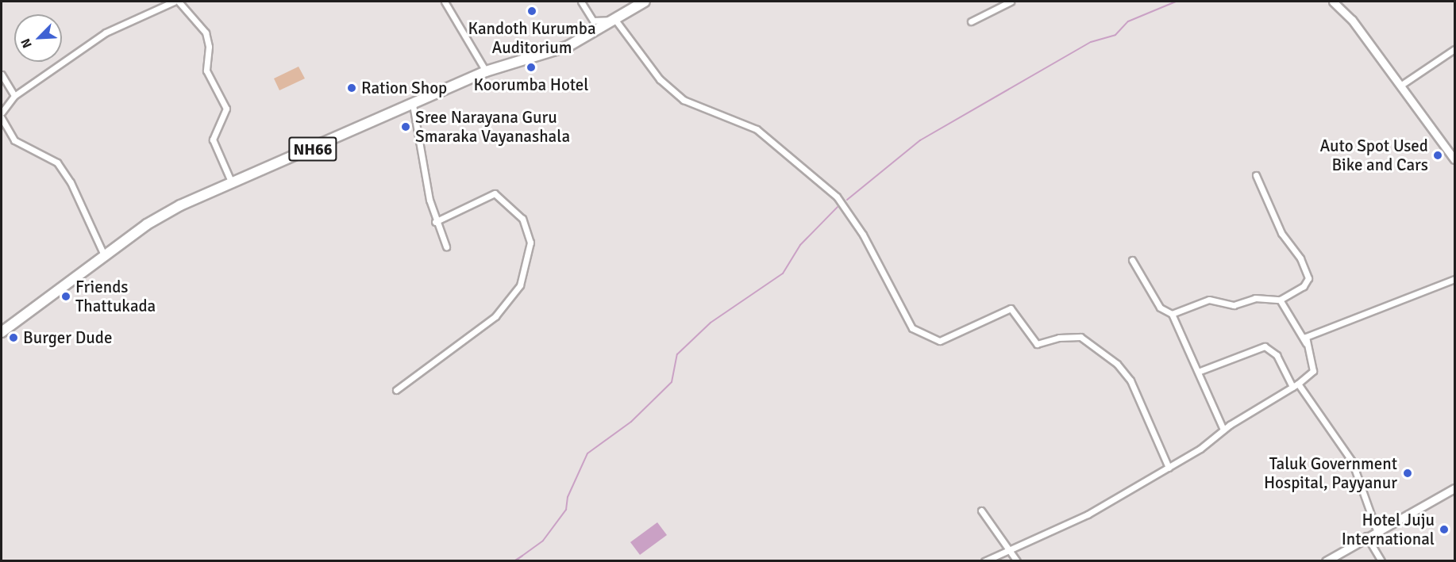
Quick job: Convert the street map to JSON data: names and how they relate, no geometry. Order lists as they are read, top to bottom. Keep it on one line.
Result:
{"streets":{"highway":["NH66"]},"places":["Kandoth Kurumba Auditorium","Koorumba Hotel","Ration Shop","Sree Narayana Guru Smaraka Vayanashala","Auto Spot Used Bike and Cars","Friends Thattukada","Burger Dude","Taluk Government Hospital, Payyanur","Hotel Juju International"],"north":"bottom left"}
